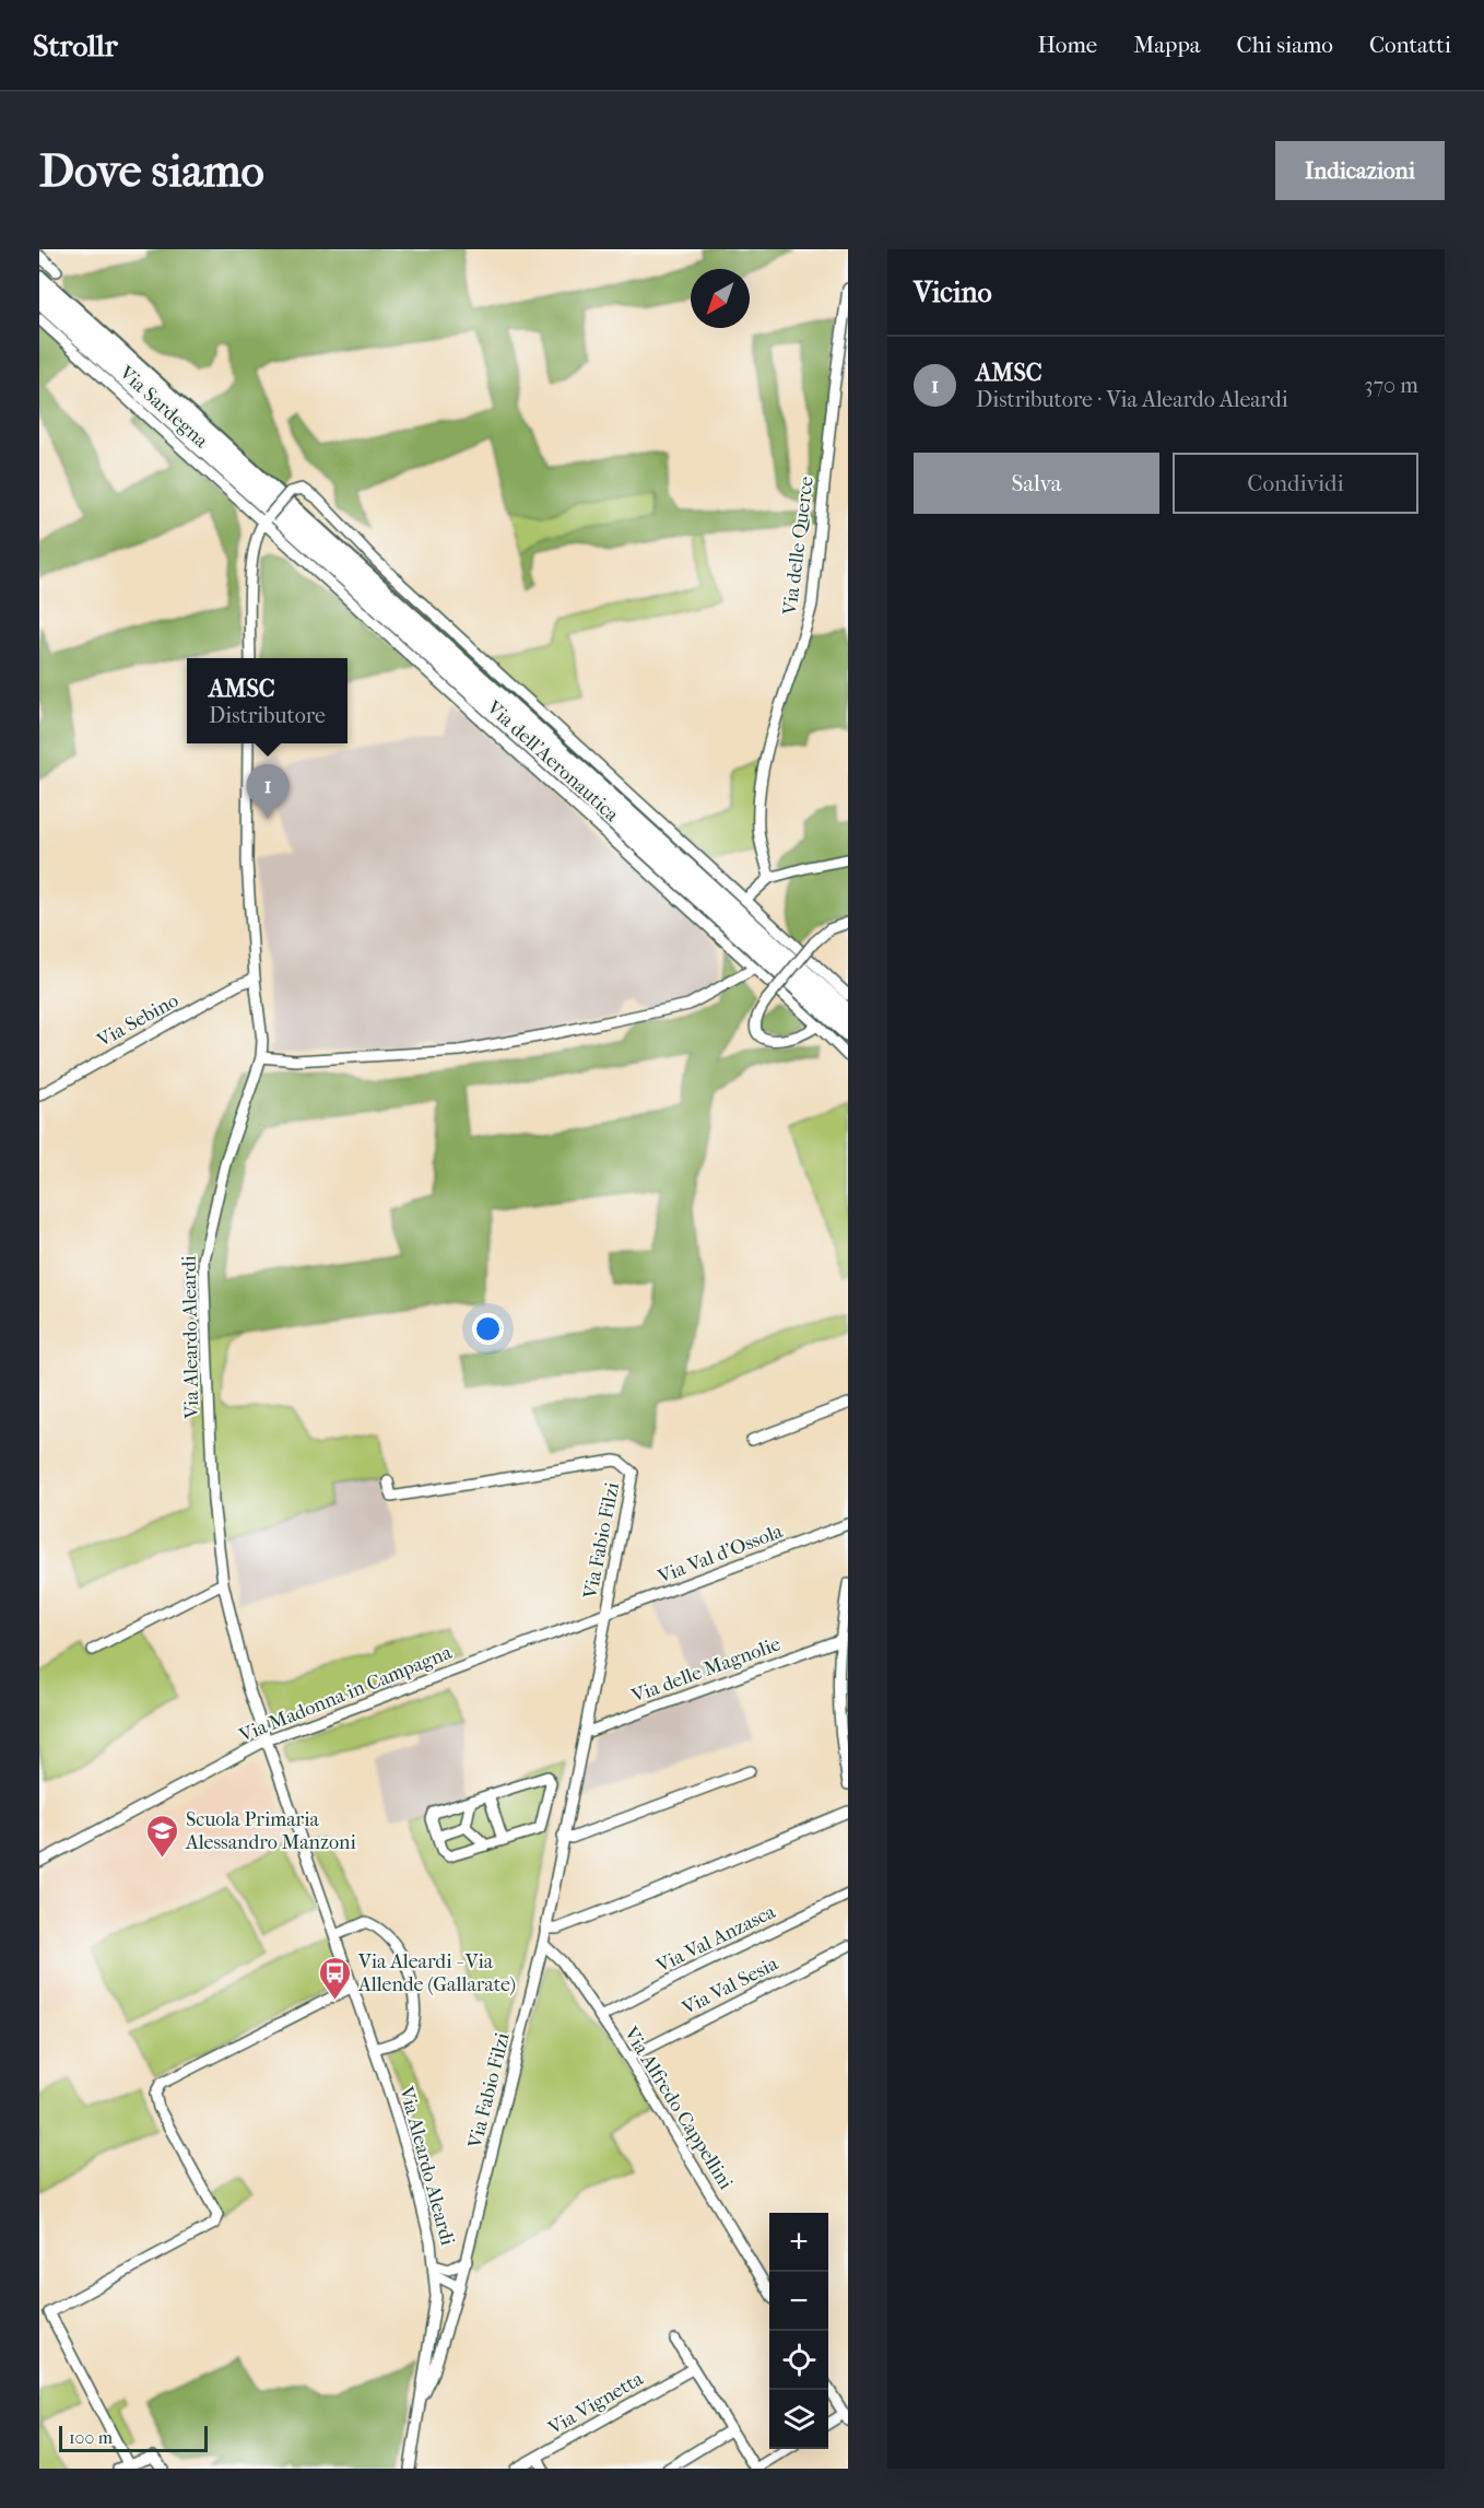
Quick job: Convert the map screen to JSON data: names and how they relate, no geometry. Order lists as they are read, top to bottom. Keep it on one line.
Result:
{"streets":{"street":["Via Sardegna","Via delle Querce","Via dell'Aeronautica","Via Sebino","Via Aleardo Aleardi","Via Fabio Filzi","Via Val d'Ossola","Via delle Magnolie","Via Madonna in Campagna","Via Val Anzasca","Via Val Sesia","Via Alfredo Cappellini","Via Vignetta"]},"crossings":[["Via Sardegna","Via dell'Aeronautica"],["Via Sebino","Via Aleardo Aleardi"],["Via Aleardo Aleardi","Via Fabio Filzi"],["Via Aleardo Aleardi","Via Madonna in Campagna"],["Via Fabio Filzi","Via Val d'Ossola"],["Via Fabio Filzi","Via delle Magnolie"],["Via Fabio Filzi","Via Madonna in Campagna"],["Via Fabio Filzi","Via Alfredo Cappellini"],["Via Val d'Ossola","Via Madonna in Campagna"],["Via Val Anzasca","Via Alfredo Cappellini"],["Via Val Sesia","Via Alfredo Cappellini"]],"places":{"school or university":["Scuola Primaria Alessandro Manzoni"],"bus stop":["Via Aleardi - Via Allende (Gallarate)"]},"scale_bar":"100 m","north":"bottom left","page":{"header":"Strollr","nav":["Home","Mappa","Chi siamo","Contatti"],"buttons":["Indicazioni",["Salva","Condividi"]],"title":"Dove siamo","heading":"Vicino","list":[{"mark":"1","name":"AMSC","note":"Distributore · Via Aleardo Aleardi","value":"370 m"}],"popup":["AMSC","Distributore"],"pins":"1","map_buttons":["+","−"],"scale":"100 m"}}
